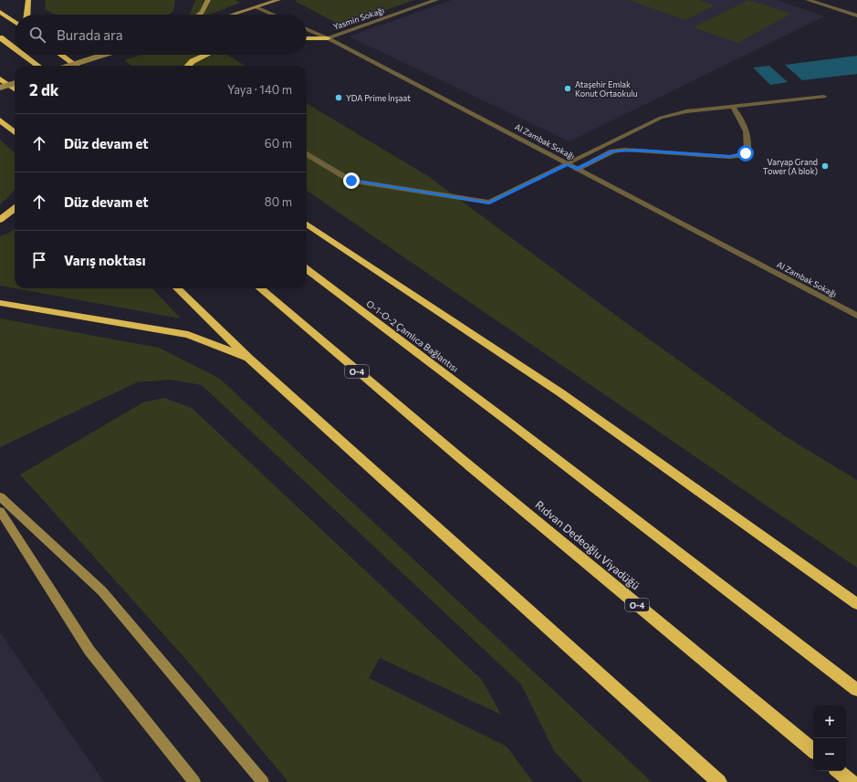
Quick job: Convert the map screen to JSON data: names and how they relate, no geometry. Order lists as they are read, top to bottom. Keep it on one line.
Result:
{"streets":{"highway":["O-1-O-2 Çamlıca Bağlantısı","O-4","Rıdvan Dedeoğlu Viyadüğü"],"street":["Yasmin Sokağı","Al Zambak Sokağı"]},"crossings":[["Yasmin Sokağı","Al Zambak Sokağı"]],"places":["Ataşehir Emlak Konut Ortaokulu","YDA Prime İnşaat","Varyap Grand Tower (A blok)"],"page":{"search":"Burada ara","heading":["2 dk","Yaya · 140 m"],"list":[["Düz devam et","60 m"],["Düz devam et","80 m"],"Varış noktası"],"map_buttons":["+","−"]}}
